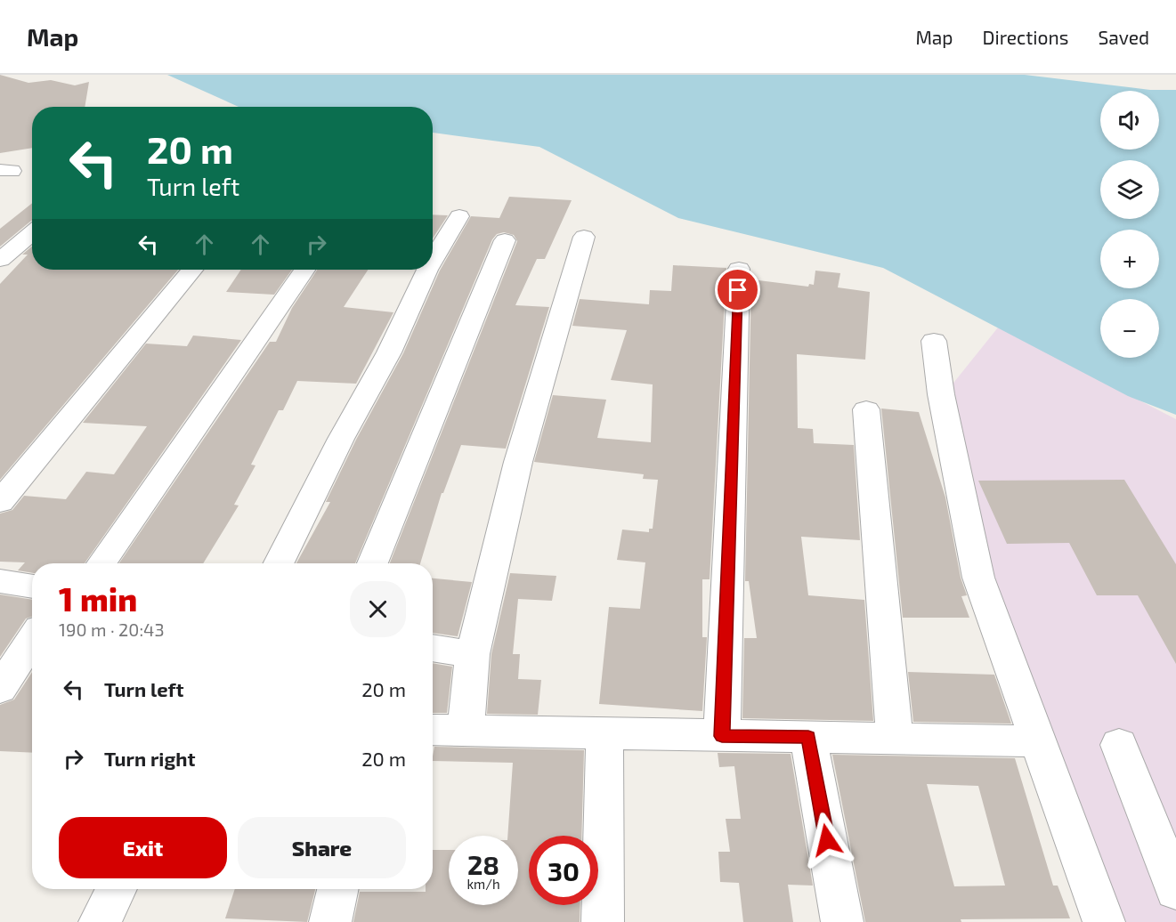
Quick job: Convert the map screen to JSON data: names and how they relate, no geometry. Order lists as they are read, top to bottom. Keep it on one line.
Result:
{"page":{"header":"Map","nav":["Map","Directions","Saved"],"map_buttons":["+","−"],"turn":["20 m","Turn left"],"heading":["1 min","190 m · 20:43"],"list":[{"name":"Turn left","value":"20 m"},{"name":"Turn right","value":"20 m"}],"buttons":["Exit","Share"],"speed":"28 km/h","limit":"30"}}
